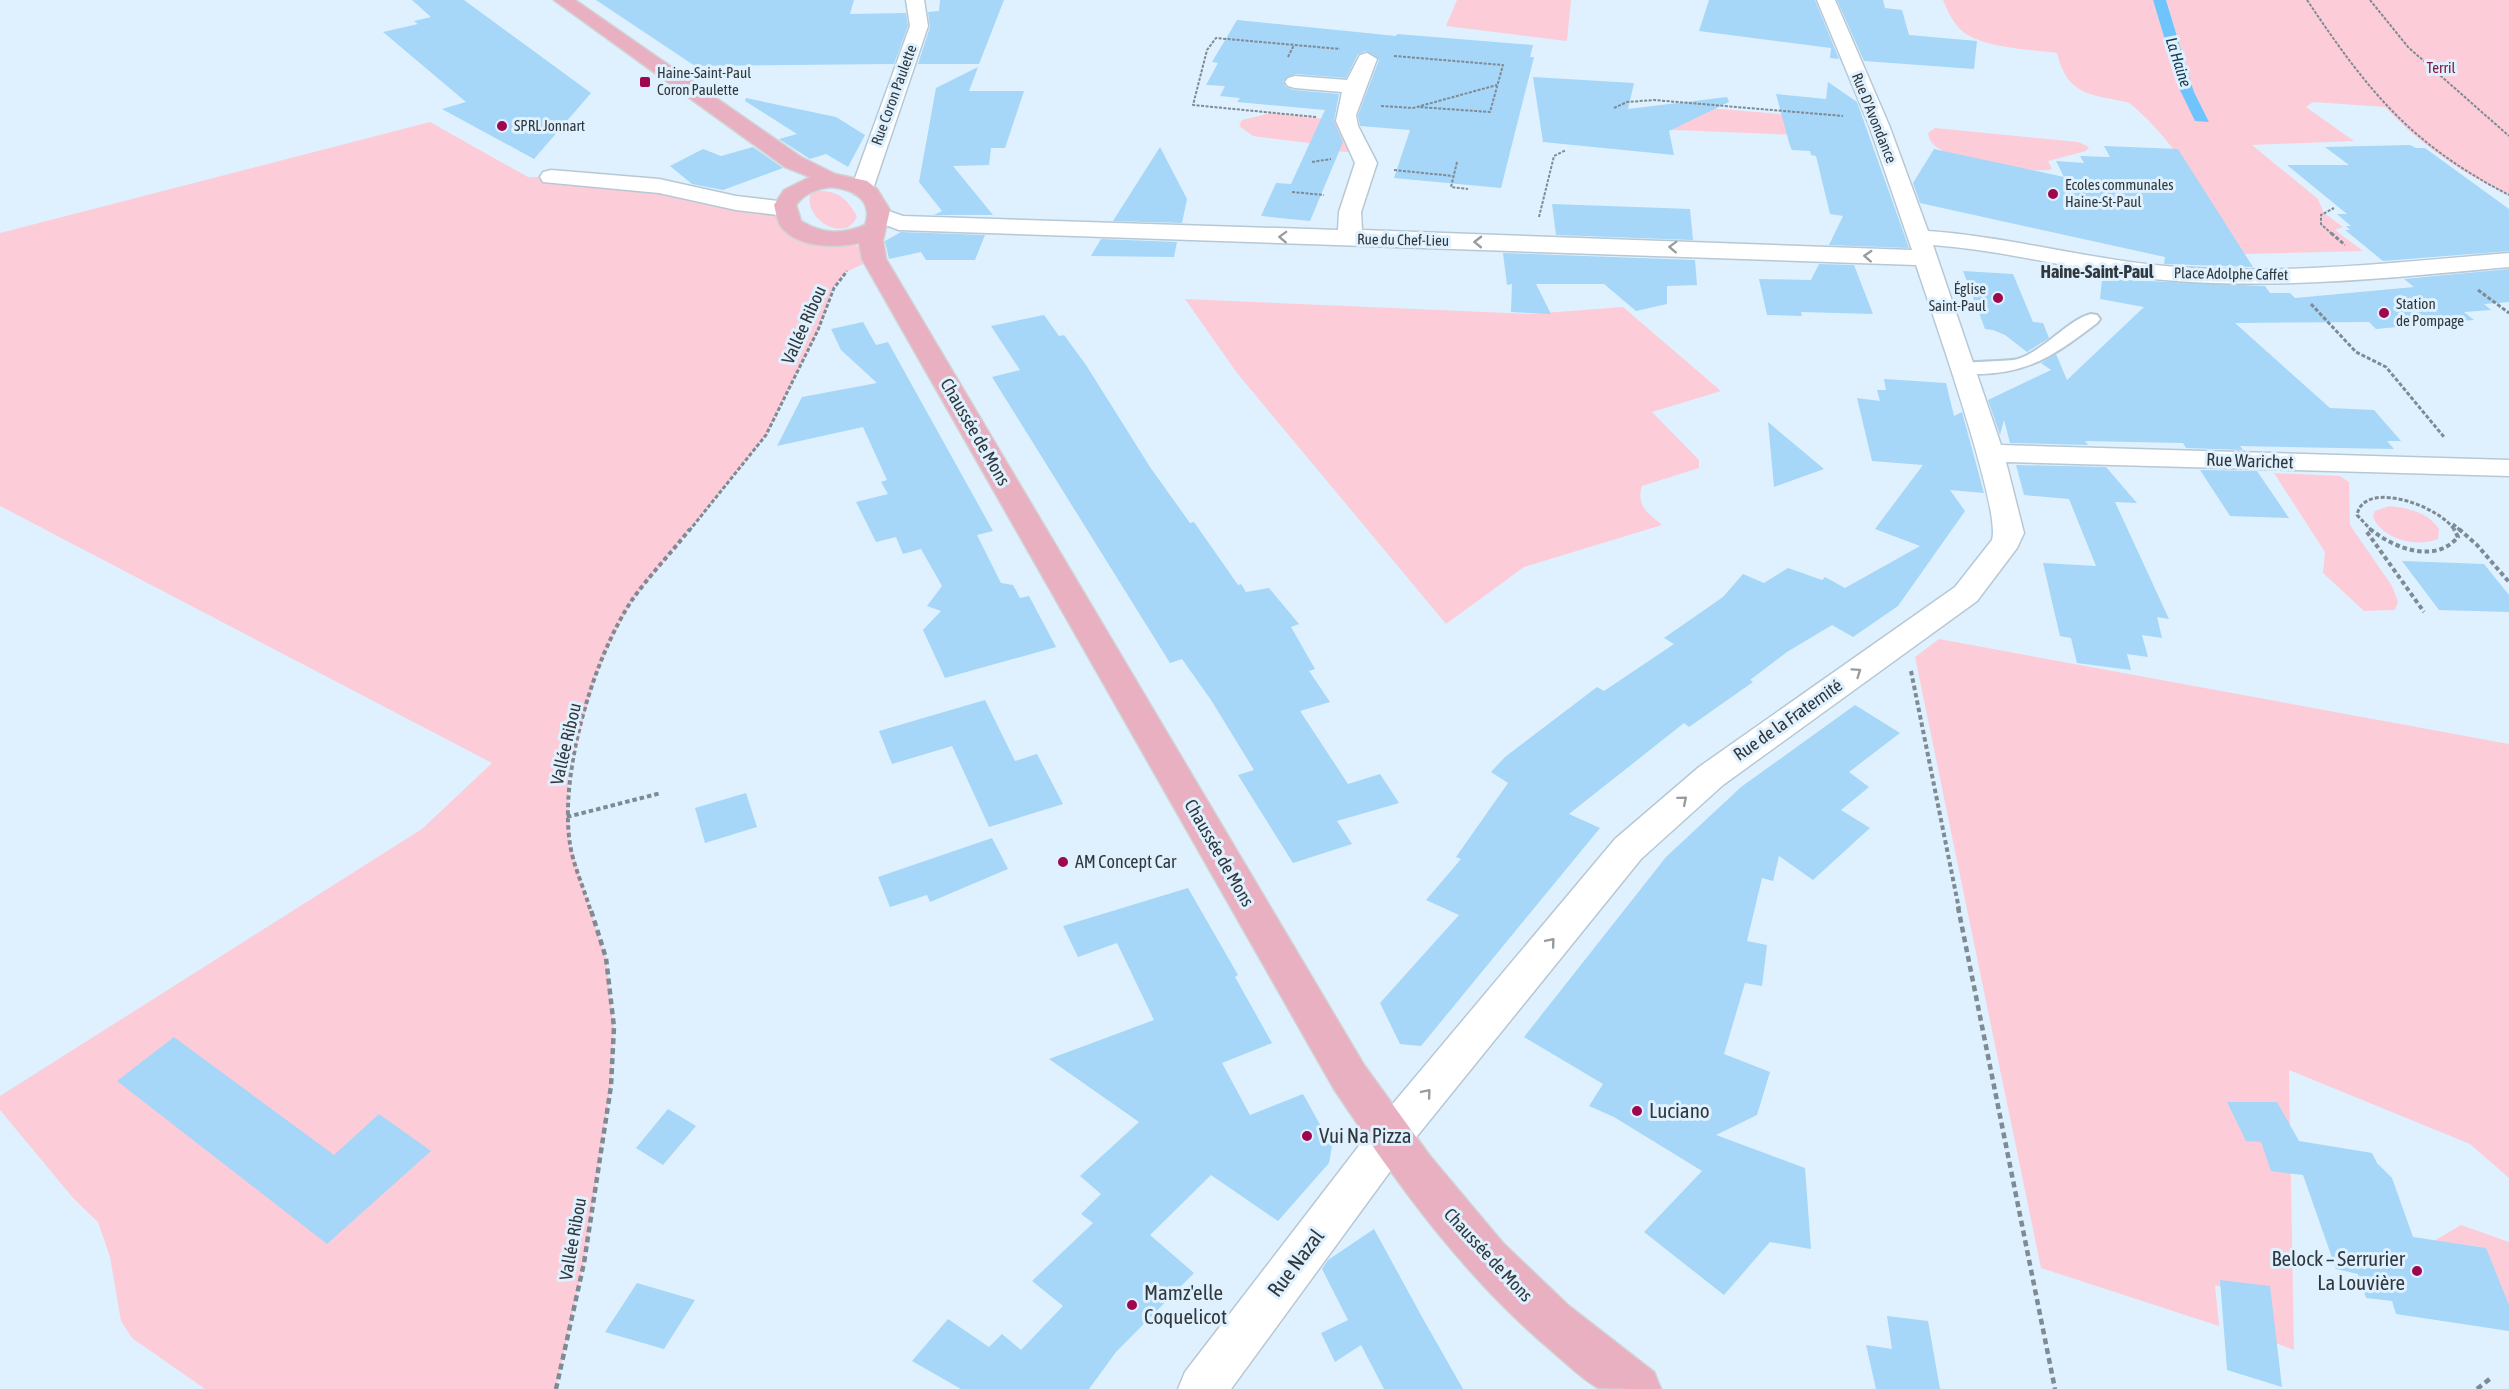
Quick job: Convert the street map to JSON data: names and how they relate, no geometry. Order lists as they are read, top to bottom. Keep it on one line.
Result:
{"streets":{"main road":["Chaussée de Mons"],"street":["Rue Coron Paulette","Rue D'Avondance","Rue du Chef-Lieu","Place Adolphe Caffet","Rue Warichet","Rue de la Fraternité","Rue Nazal"],"path":["Vallée Ribou"]},"crossings":[["Rue Coron Paulette","Rue du Chef-Lieu"],["Rue Coron Paulette","Vallée Ribou"],["Rue Coron Paulette","Chaussée de Mons"],["Rue D'Avondance","Rue du Chef-Lieu"],["Rue D'Avondance","Place Adolphe Caffet"],["Rue D'Avondance","Rue de la Fraternité"],["Rue du Chef-Lieu","Place Adolphe Caffet"],["Rue du Chef-Lieu","Vallée Ribou"],["Rue du Chef-Lieu","Chaussée de Mons"],["Rue du Chef-Lieu","Rue de la Fraternité"],["Place Adolphe Caffet","Rue de la Fraternité"],["Vallée Ribou","Chaussée de Mons"],["Chaussée de Mons","Rue de la Fraternité"],["Chaussée de Mons","Rue Nazal"],["Rue Warichet","Rue de la Fraternité"],["Rue de la Fraternité","Rue Nazal"]],"one_way":["Rue du Chef-Lieu","Rue de la Fraternité"],"districts":["Haine-Saint-Paul"],"water":["La Haine"],"parks":["Terril"],"places":{"transit":["Haine-Saint-Paul Coron Paulette"],"other":["SPRL Jonnart","Ecoles communales Haine-St-Paul","Église Saint-Paul","Station de Pompage","AM Concept Car","Luciano","Vui Na Pizza","Belock – Serrurier La Louvière","Mamz'elle Coquelicot"]}}
